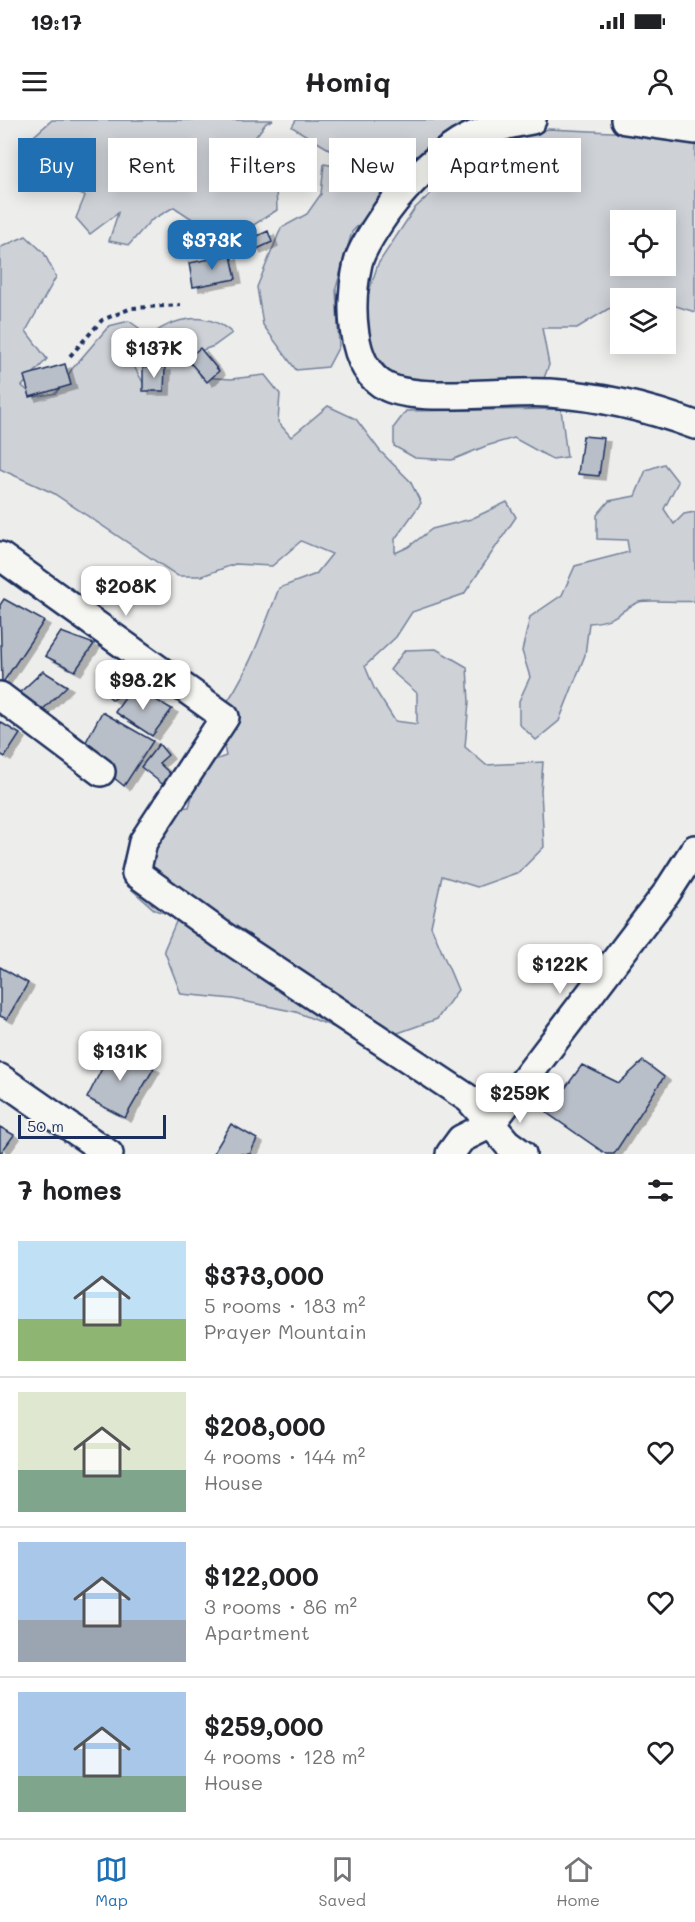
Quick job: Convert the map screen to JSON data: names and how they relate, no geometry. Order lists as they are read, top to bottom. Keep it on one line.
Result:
{"scale_bar":"50 m","page":{"status":"19:17","header":"Homiq","chip":["Buy","Rent","Filters","New","Apartment"],"price":["$373K","$137K","$208K","$98.2K","$122K","$131K","$259K"],"scale":"50 m","heading":"7 homes","list":[{"name":"$373,000","note":"5 rooms · 183 m² · Prayer Mountain"},{"name":"$208,000","note":"4 rooms · 144 m² · House"},{"name":"$122,000","note":"3 rooms · 86 m² · Apartment"},{"name":"$259,000","note":"4 rooms · 128 m² · House"}],"tabs":["Map","Saved","Home"]}}
